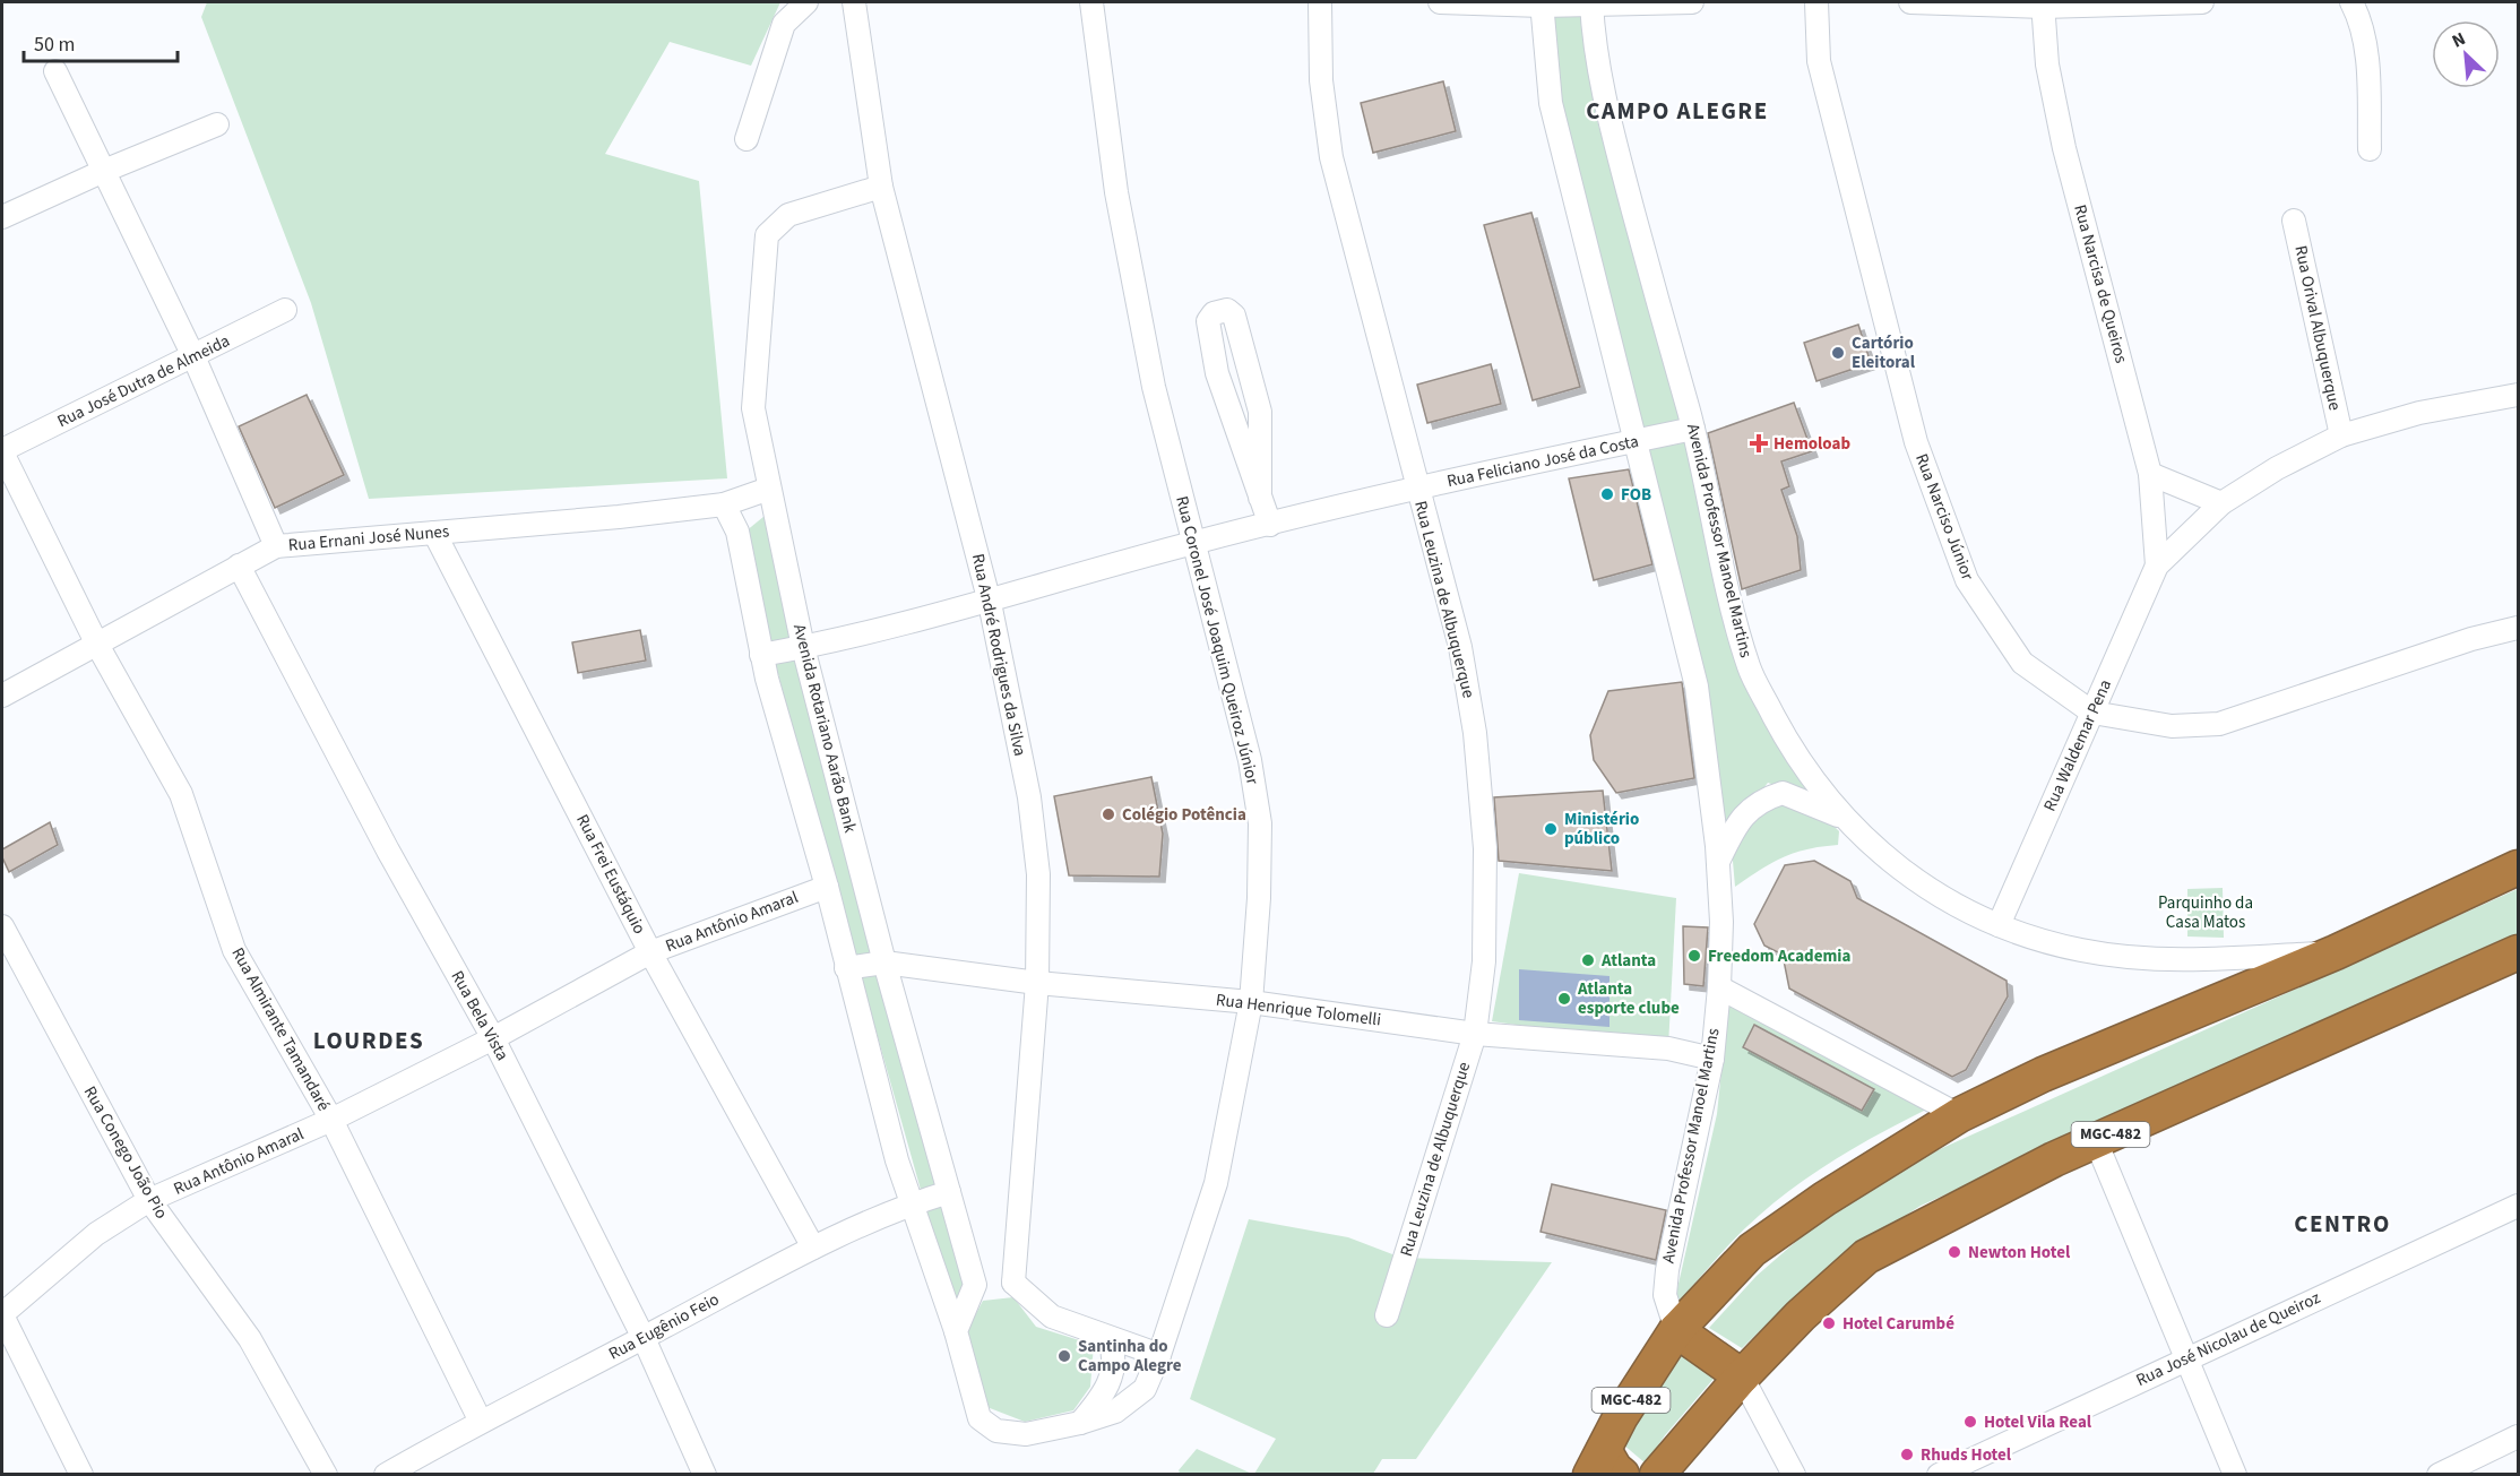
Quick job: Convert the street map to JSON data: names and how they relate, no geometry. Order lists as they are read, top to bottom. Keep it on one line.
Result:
{"streets":{"highway":["MGC-482"],"street":["Rua Narcisa de Queiros","Rua Orival Albuquerque","Rua José Dutra de Almeida","Rua Feliciano José da Costa","Rua Narciso Júnior","Rua Ernani José Nunes","Avenida Professor Manoel Martins","Rua Leuzina de Albuquerque","Rua Coronel José Joaquim Queiroz Júnior","Rua André Rodrigues da Silva","Avenida Rotariano Aarão Bank","Rua Waldemar Pena","Rua Frei Eustáquio","Rua Antônio Amaral","Rua Henrique Tolomelli","Rua Bela Vista","Rua Almirante Tamandaré","Rua Conego João Pio","Rua Eugênio Feio","Rua José Nicolau de Queiroz"]},"crossings":[["Rua Narcisa de Queiros","Rua Waldemar Pena"],["Rua José Dutra de Almeida","Rua Almirante Tamandaré"],["Rua Feliciano José da Costa","Avenida Professor Manoel Martins"],["Rua Feliciano José da Costa","Rua Leuzina de Albuquerque"],["Rua Feliciano José da Costa","Rua Coronel José Joaquim Queiroz Júnior"],["Rua Feliciano José da Costa","Rua André Rodrigues da Silva"],["Rua Feliciano José da Costa","Avenida Rotariano Aarão Bank"],["Rua Narciso Júnior","Rua Waldemar Pena"],["Rua Ernani José Nunes","Avenida Rotariano Aarão Bank"],["Rua Ernani José Nunes","Rua Frei Eustáquio"],["Rua Ernani José Nunes","Rua Bela Vista"],["Rua Ernani José Nunes","Rua Almirante Tamandaré"],["Avenida Professor Manoel Martins","Rua Waldemar Pena"],["Avenida Professor Manoel Martins","Rua Henrique Tolomelli"],["Avenida Professor Manoel Martins","MGC-482"],["Rua Leuzina de Albuquerque","Rua Henrique Tolomelli"],["Rua Coronel José Joaquim Queiroz Júnior","Rua André Rodrigues da Silva"],["Rua Coronel José Joaquim Queiroz Júnior","Avenida Rotariano Aarão Bank"],["Rua Coronel José Joaquim Queiroz Júnior","Rua Henrique Tolomelli"],["Rua André Rodrigues da Silva","Avenida Rotariano Aarão Bank"],["Rua André Rodrigues da Silva","Rua Henrique Tolomelli"],["Avenida Rotariano Aarão Bank","Rua Henrique Tolomelli"],["Avenida Rotariano Aarão Bank","Rua Eugênio Feio"],["Rua Frei Eustáquio","Rua Antônio Amaral"],["Rua Frei Eustáquio","Rua Eugênio Feio"],["Rua Antônio Amaral","Rua Bela Vista"],["Rua Antônio Amaral","Rua Almirante Tamandaré"],["Rua Antônio Amaral","Rua Conego João Pio"],["Rua Bela Vista","Rua Eugênio Feio"],["Rua Almirante Tamandaré","Rua Eugênio Feio"]],"districts":["CAMPO ALEGRE","LOURDES","CENTRO"],"parks":["Parquinho da Casa Matos"],"places":{"other":["Cartório Eleitoral","FOB","Colégio Potência","Ministério público","Freedom Academia","Atlanta","Atlanta esporte clube","Newton Hotel","Hotel Carumbé","Santinha do Campo Alegre","Hotel Vila Real","Rhuds Hotel"],"health":["Hemoloab"]},"scale_bar":"50 m","north":"top left"}
